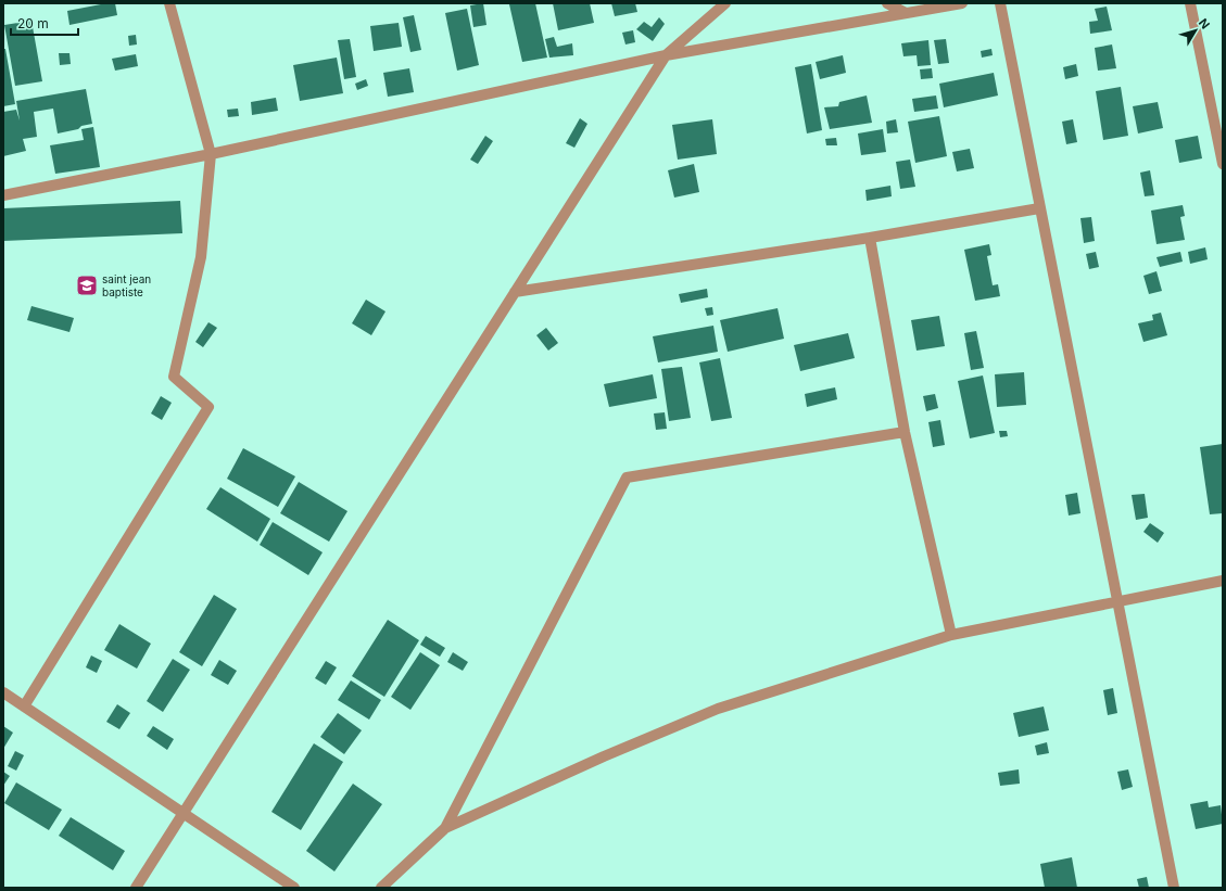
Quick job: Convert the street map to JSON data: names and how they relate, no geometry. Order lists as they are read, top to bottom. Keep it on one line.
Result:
{"places":{"school or university":["saint jean baptiste"]},"scale_bar":"20 m","north":"top right"}
